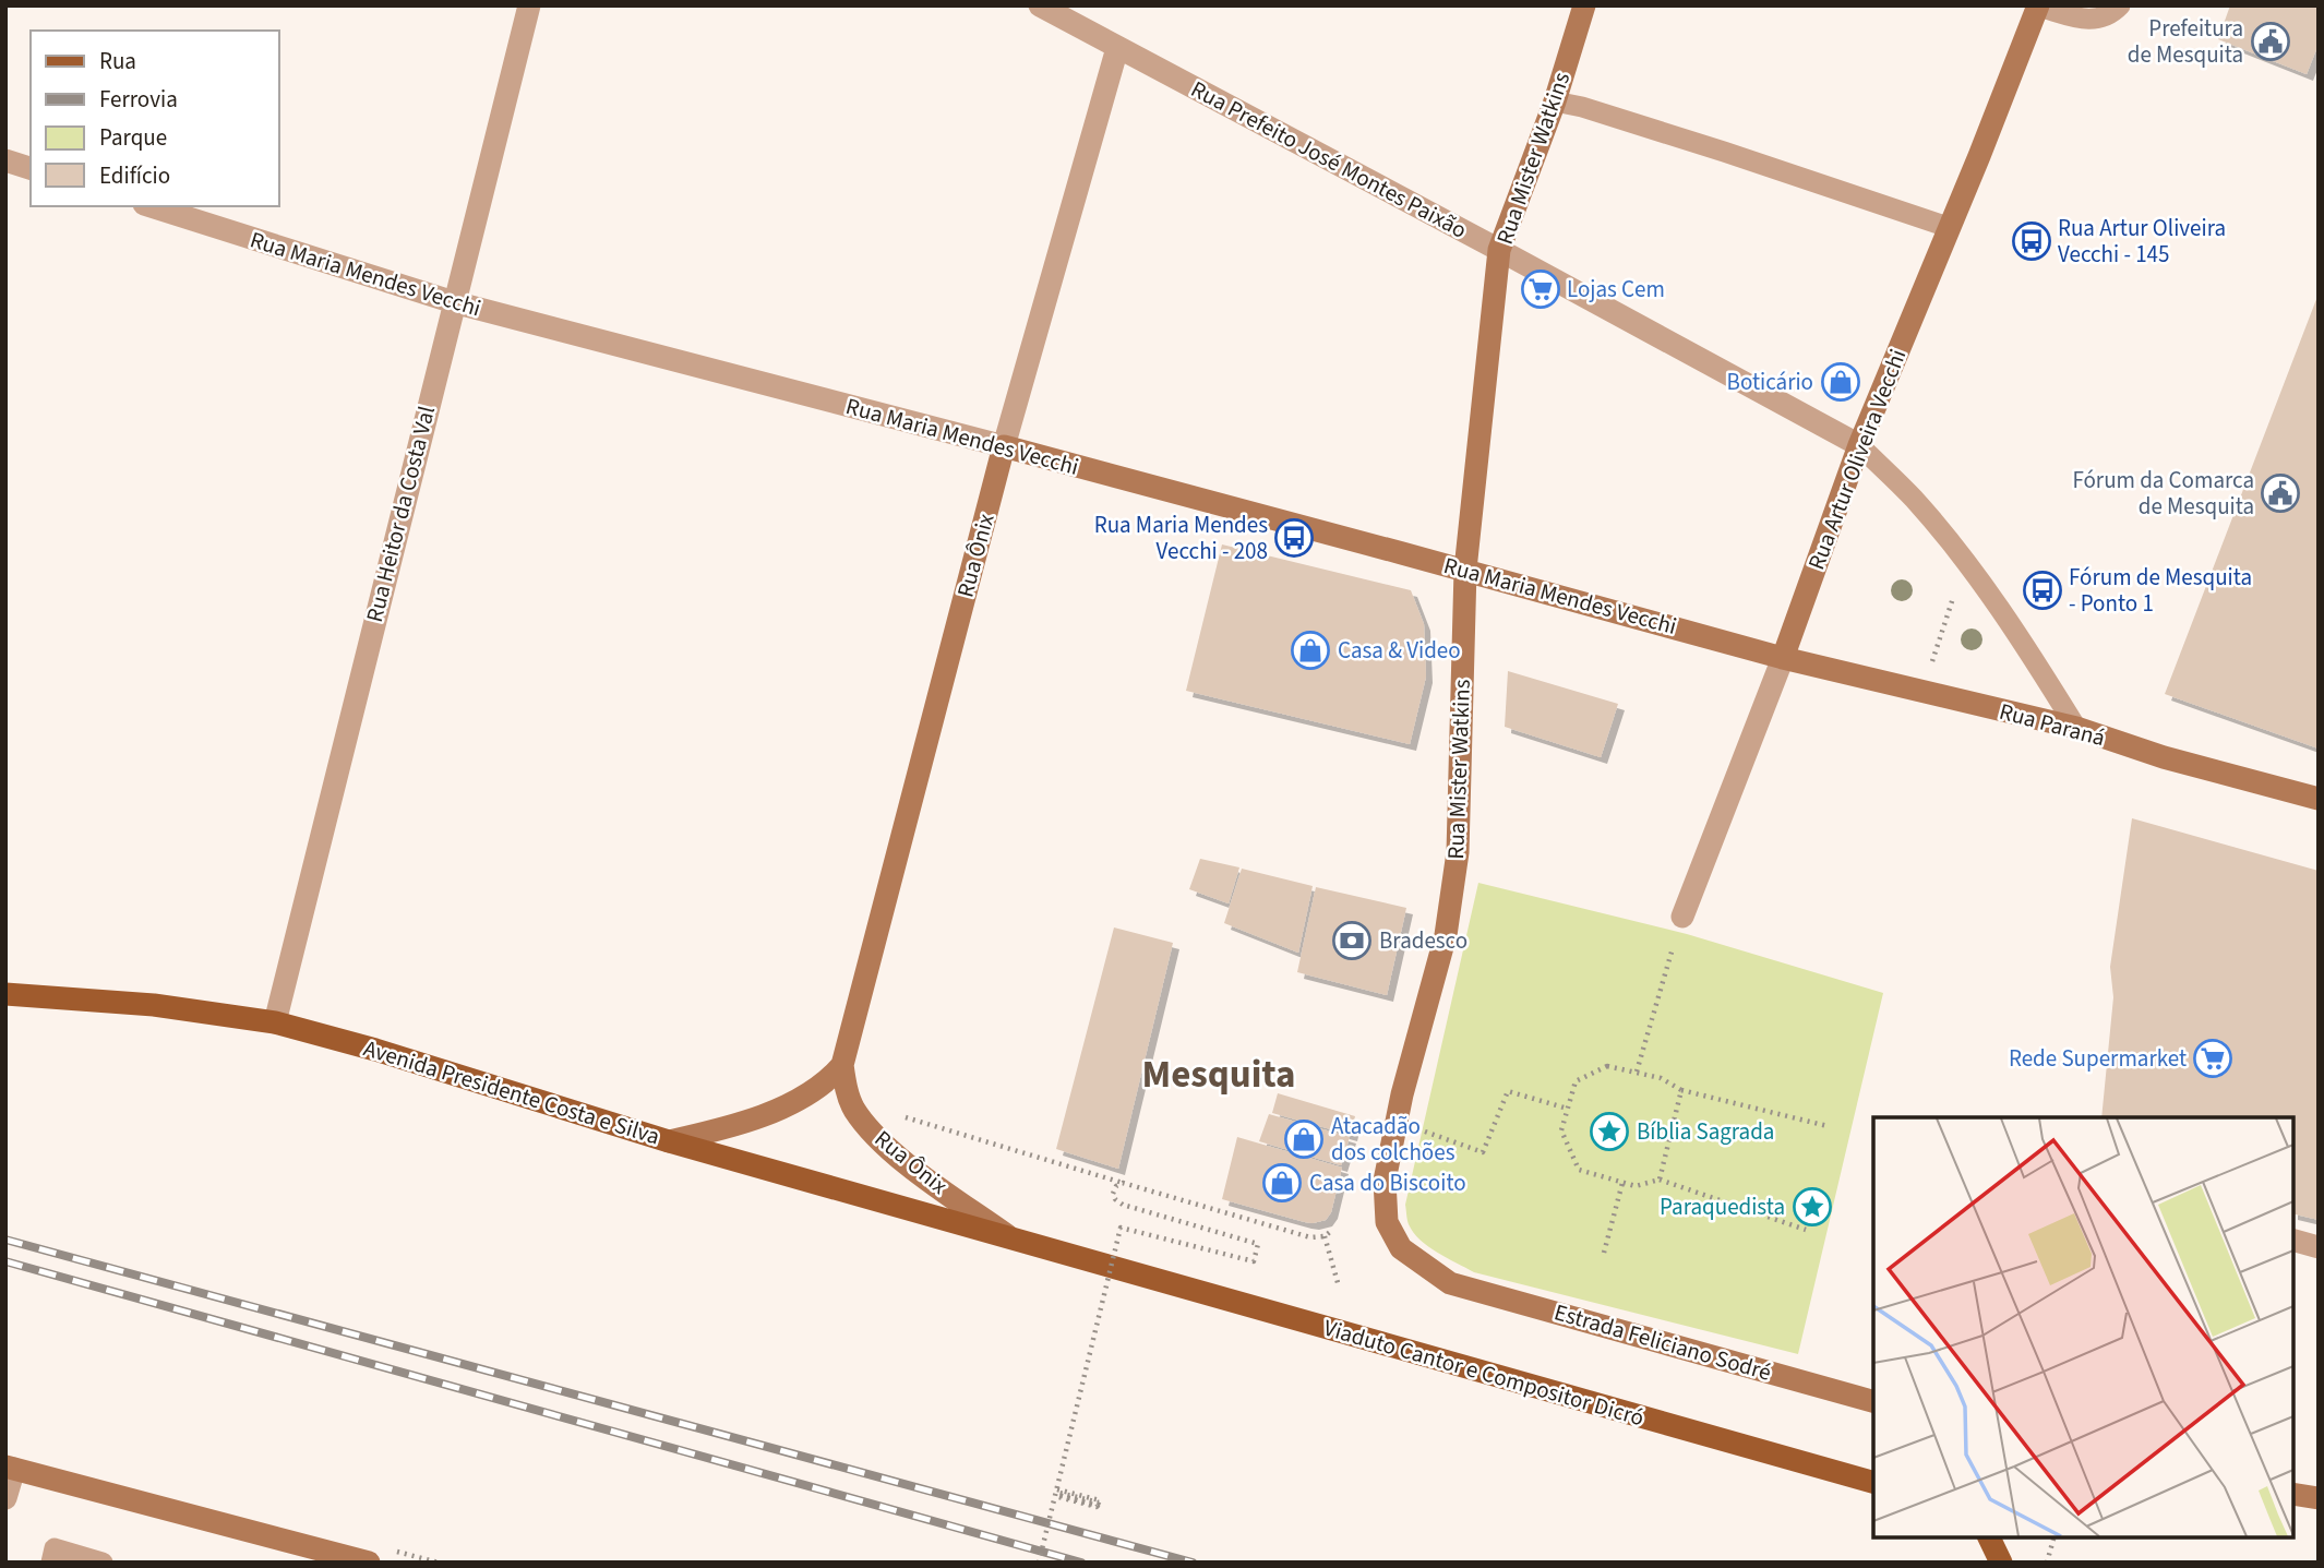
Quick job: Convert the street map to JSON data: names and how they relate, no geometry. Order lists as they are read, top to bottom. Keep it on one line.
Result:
{"streets":{"main road":["Rua Mister Watkins","Rua Maria Mendes Vecchi","Rua Artur Oliveira Vecchi","Rua Ônix","Rua Paraná","Avenida Presidente Costa e Silva","Estrada Feliciano Sodré","Viaduto Cantor e Compositor Dicró"],"street":["Rua Prefeito José Montes Paixão","Rua Heitor da Costa Val"]},"crossings":[["Rua Mister Watkins","Rua Prefeito José Montes Paixão"],["Rua Mister Watkins","Rua Maria Mendes Vecchi"],["Rua Mister Watkins","Estrada Feliciano Sodré"],["Rua Prefeito José Montes Paixão","Rua Artur Oliveira Vecchi"],["Rua Prefeito José Montes Paixão","Rua Ônix"],["Rua Maria Mendes Vecchi","Rua Artur Oliveira Vecchi"],["Rua Maria Mendes Vecchi","Rua Heitor da Costa Val"],["Rua Maria Mendes Vecchi","Rua Ônix"],["Rua Maria Mendes Vecchi","Rua Paraná"],["Rua Artur Oliveira Vecchi","Rua Paraná"],["Rua Heitor da Costa Val","Avenida Presidente Costa e Silva"],["Rua Ônix","Avenida Presidente Costa e Silva"],["Avenida Presidente Costa e Silva","Viaduto Cantor e Compositor Dicró"]],"districts":["Mesquita"],"places":{"public building":["Prefeitura de Mesquita","Fórum da Comarca de Mesquita"],"bus stop":["Rua Artur Oliveira Vecchi - 145","Rua Maria Mendes Vecchi - 208","Fórum de Mesquita - Ponto 1"],"supermarket":["Lojas Cem","Rede Supermarket"],"shop":["Boticário","Casa & Video","Atacadão dos colchões","Casa do Biscoito"],"bank":["Bradesco"],"place":["Bíblia Sagrada","Paraquedista"]},"legend":["Rua","Ferrovia","Parque","Edifício"]}
